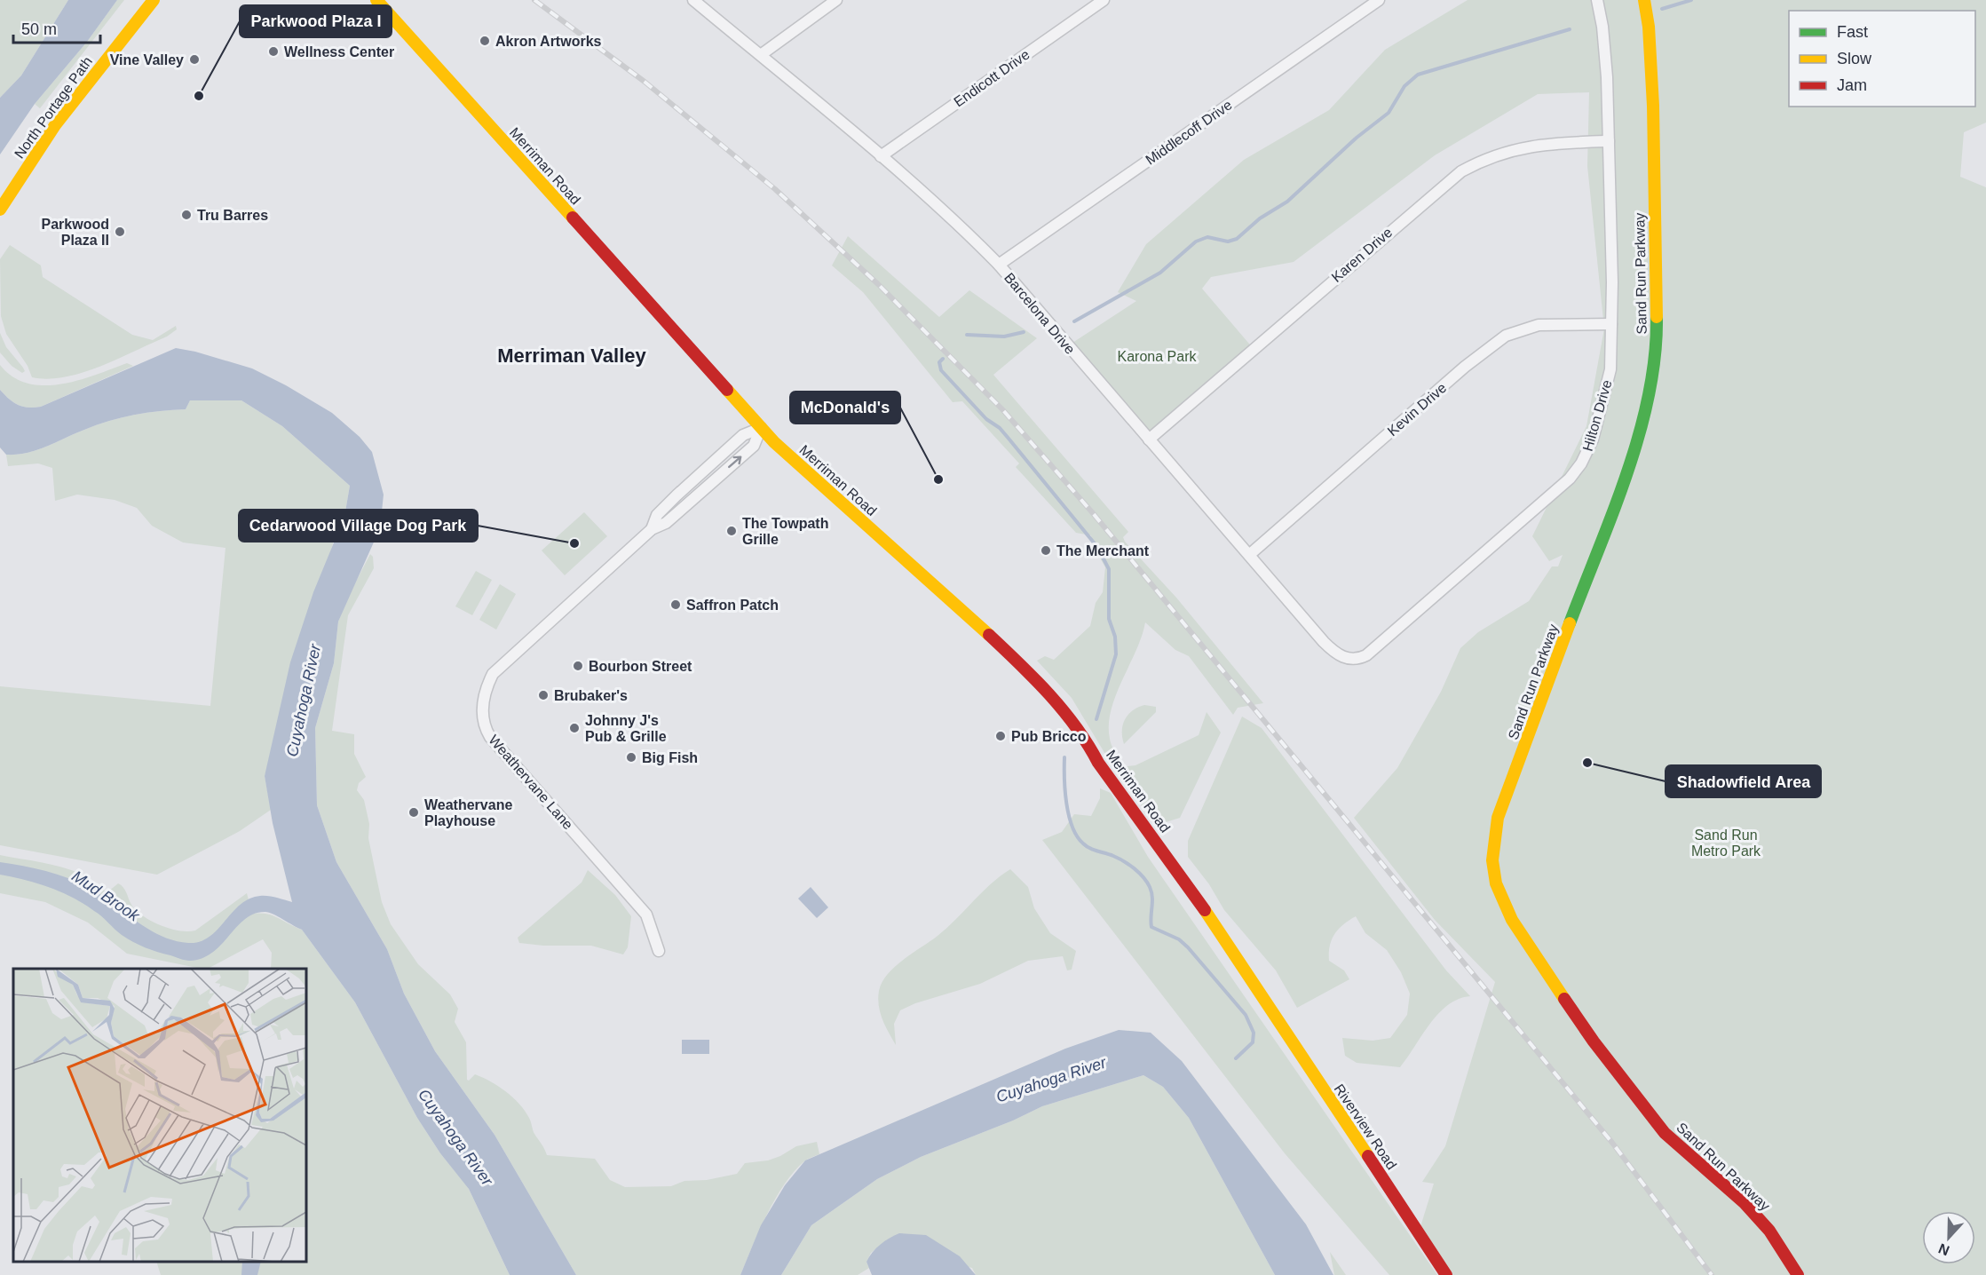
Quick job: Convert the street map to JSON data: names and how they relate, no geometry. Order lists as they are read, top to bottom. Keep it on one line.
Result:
{"streets":{"main road":["North Portage Path","Merriman Road","Sand Run Parkway","Riverview Road"],"street":["Endicott Drive","Middlecoff Drive","Karen Drive","Barcelona Drive","Kevin Drive","Hilton Drive","Weathervane Lane"]},"crossings":[["Endicott Drive","Barcelona Drive"],["Middlecoff Drive","Barcelona Drive"],["Merriman Road","Weathervane Lane"],["Merriman Road","Riverview Road"],["Karen Drive","Barcelona Drive"],["Karen Drive","Hilton Drive"],["Barcelona Drive","Kevin Drive"],["Barcelona Drive","Hilton Drive"],["Kevin Drive","Hilton Drive"]],"districts":["Merriman Valley"],"water":["Cuyahoga River","Mud Brook"],"parks":["Karona Park","Sand Run Metro Park"],"places":["Akron Artworks","Wellness Center","Vine Valley","Parkwood Plaza I","Tru Barres","Parkwood Plaza II","McDonald's","The Towpath Grille","Cedarwood Village Dog Park","The Merchant","Saffron Patch","Bourbon Street","Brubaker's","Johnny J's Pub & Grille","Pub Bricco","Big Fish","Shadowfield Area","Weathervane Playhouse"],"legend":["Fast","Slow","Jam"],"scale_bar":"50 m","north":"bottom"}
